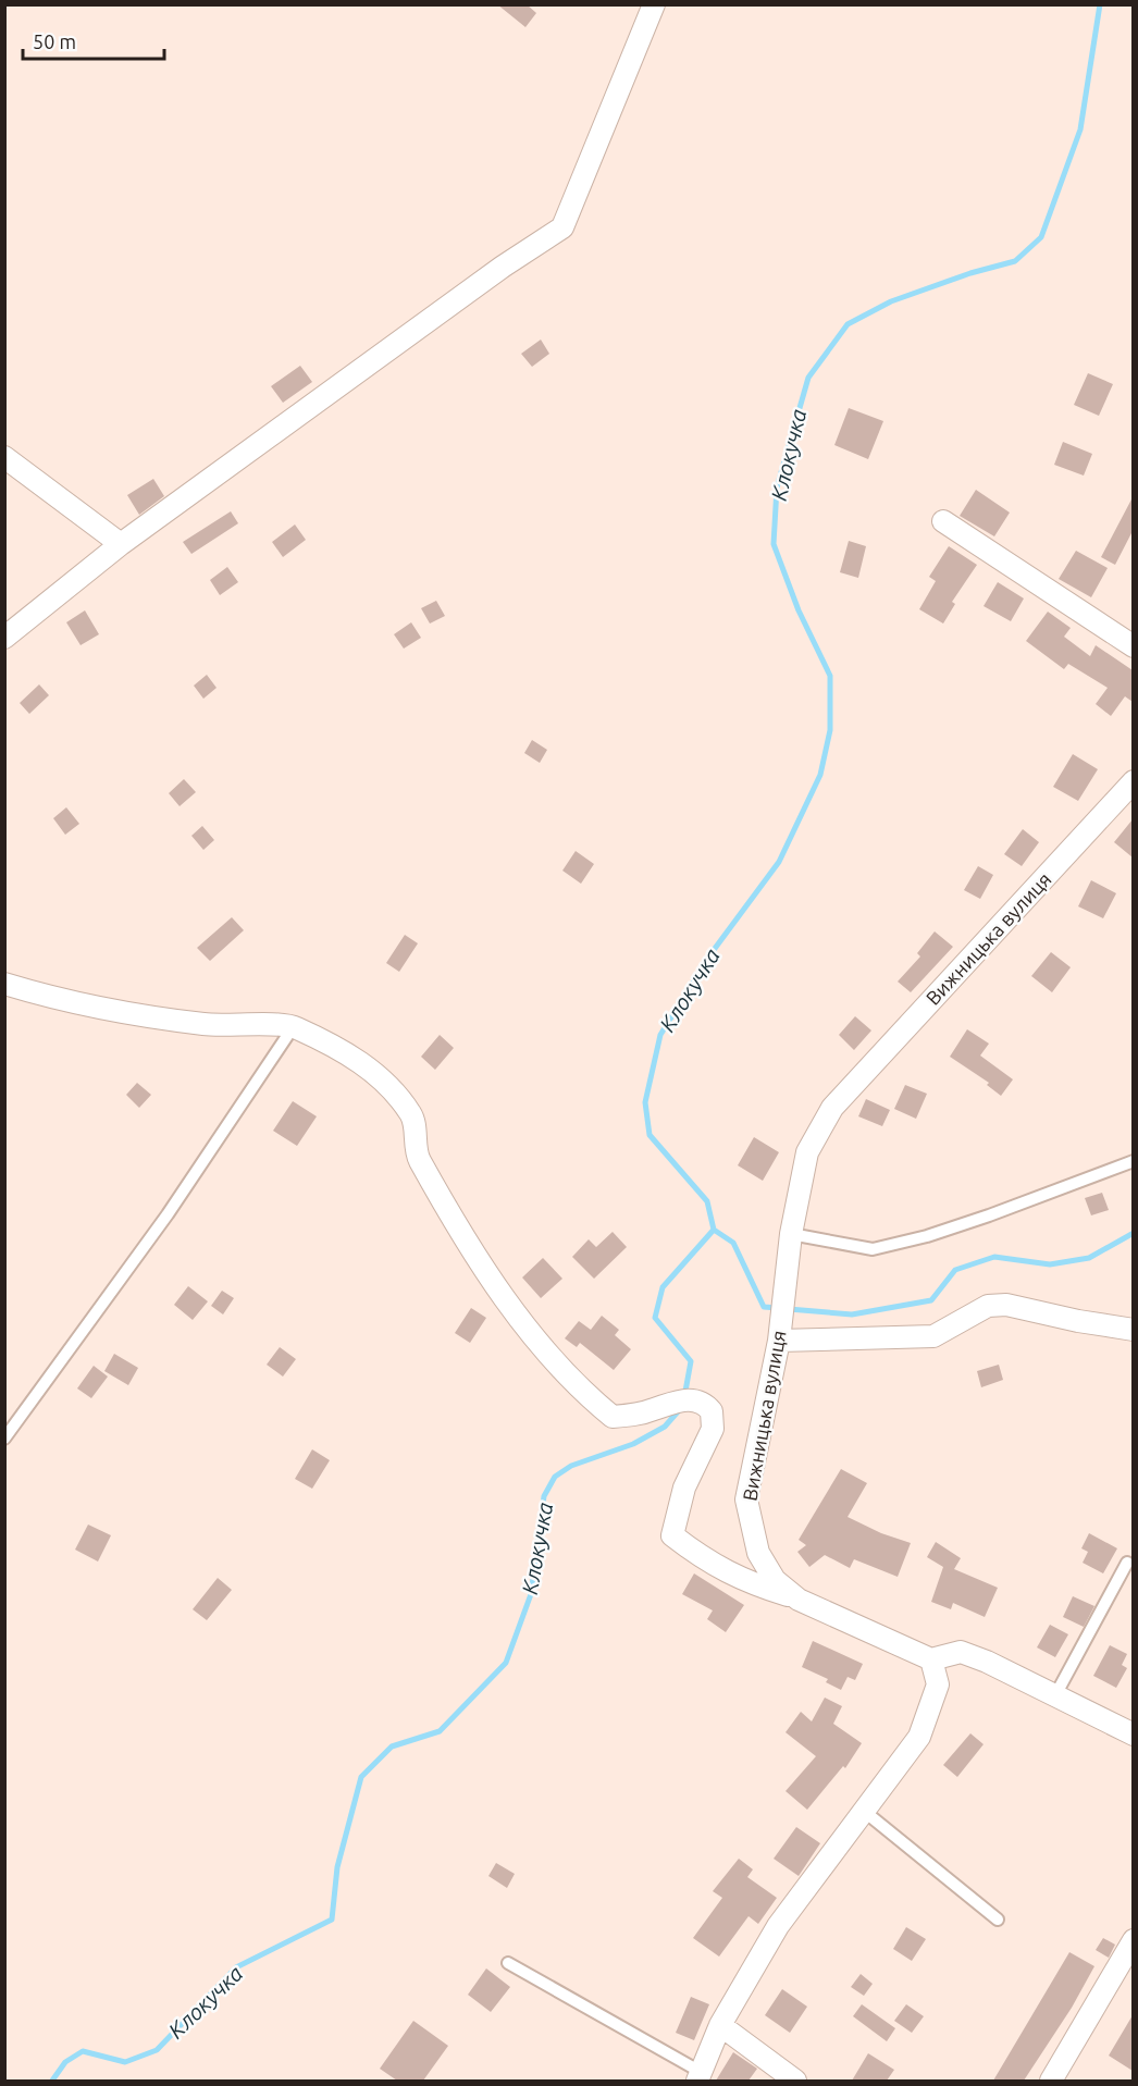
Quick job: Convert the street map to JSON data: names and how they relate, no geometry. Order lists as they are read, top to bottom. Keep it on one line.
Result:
{"streets":{"street":["Вижницька вулиця"]},"water":["Клокучка"],"scale_bar":"50 m"}
